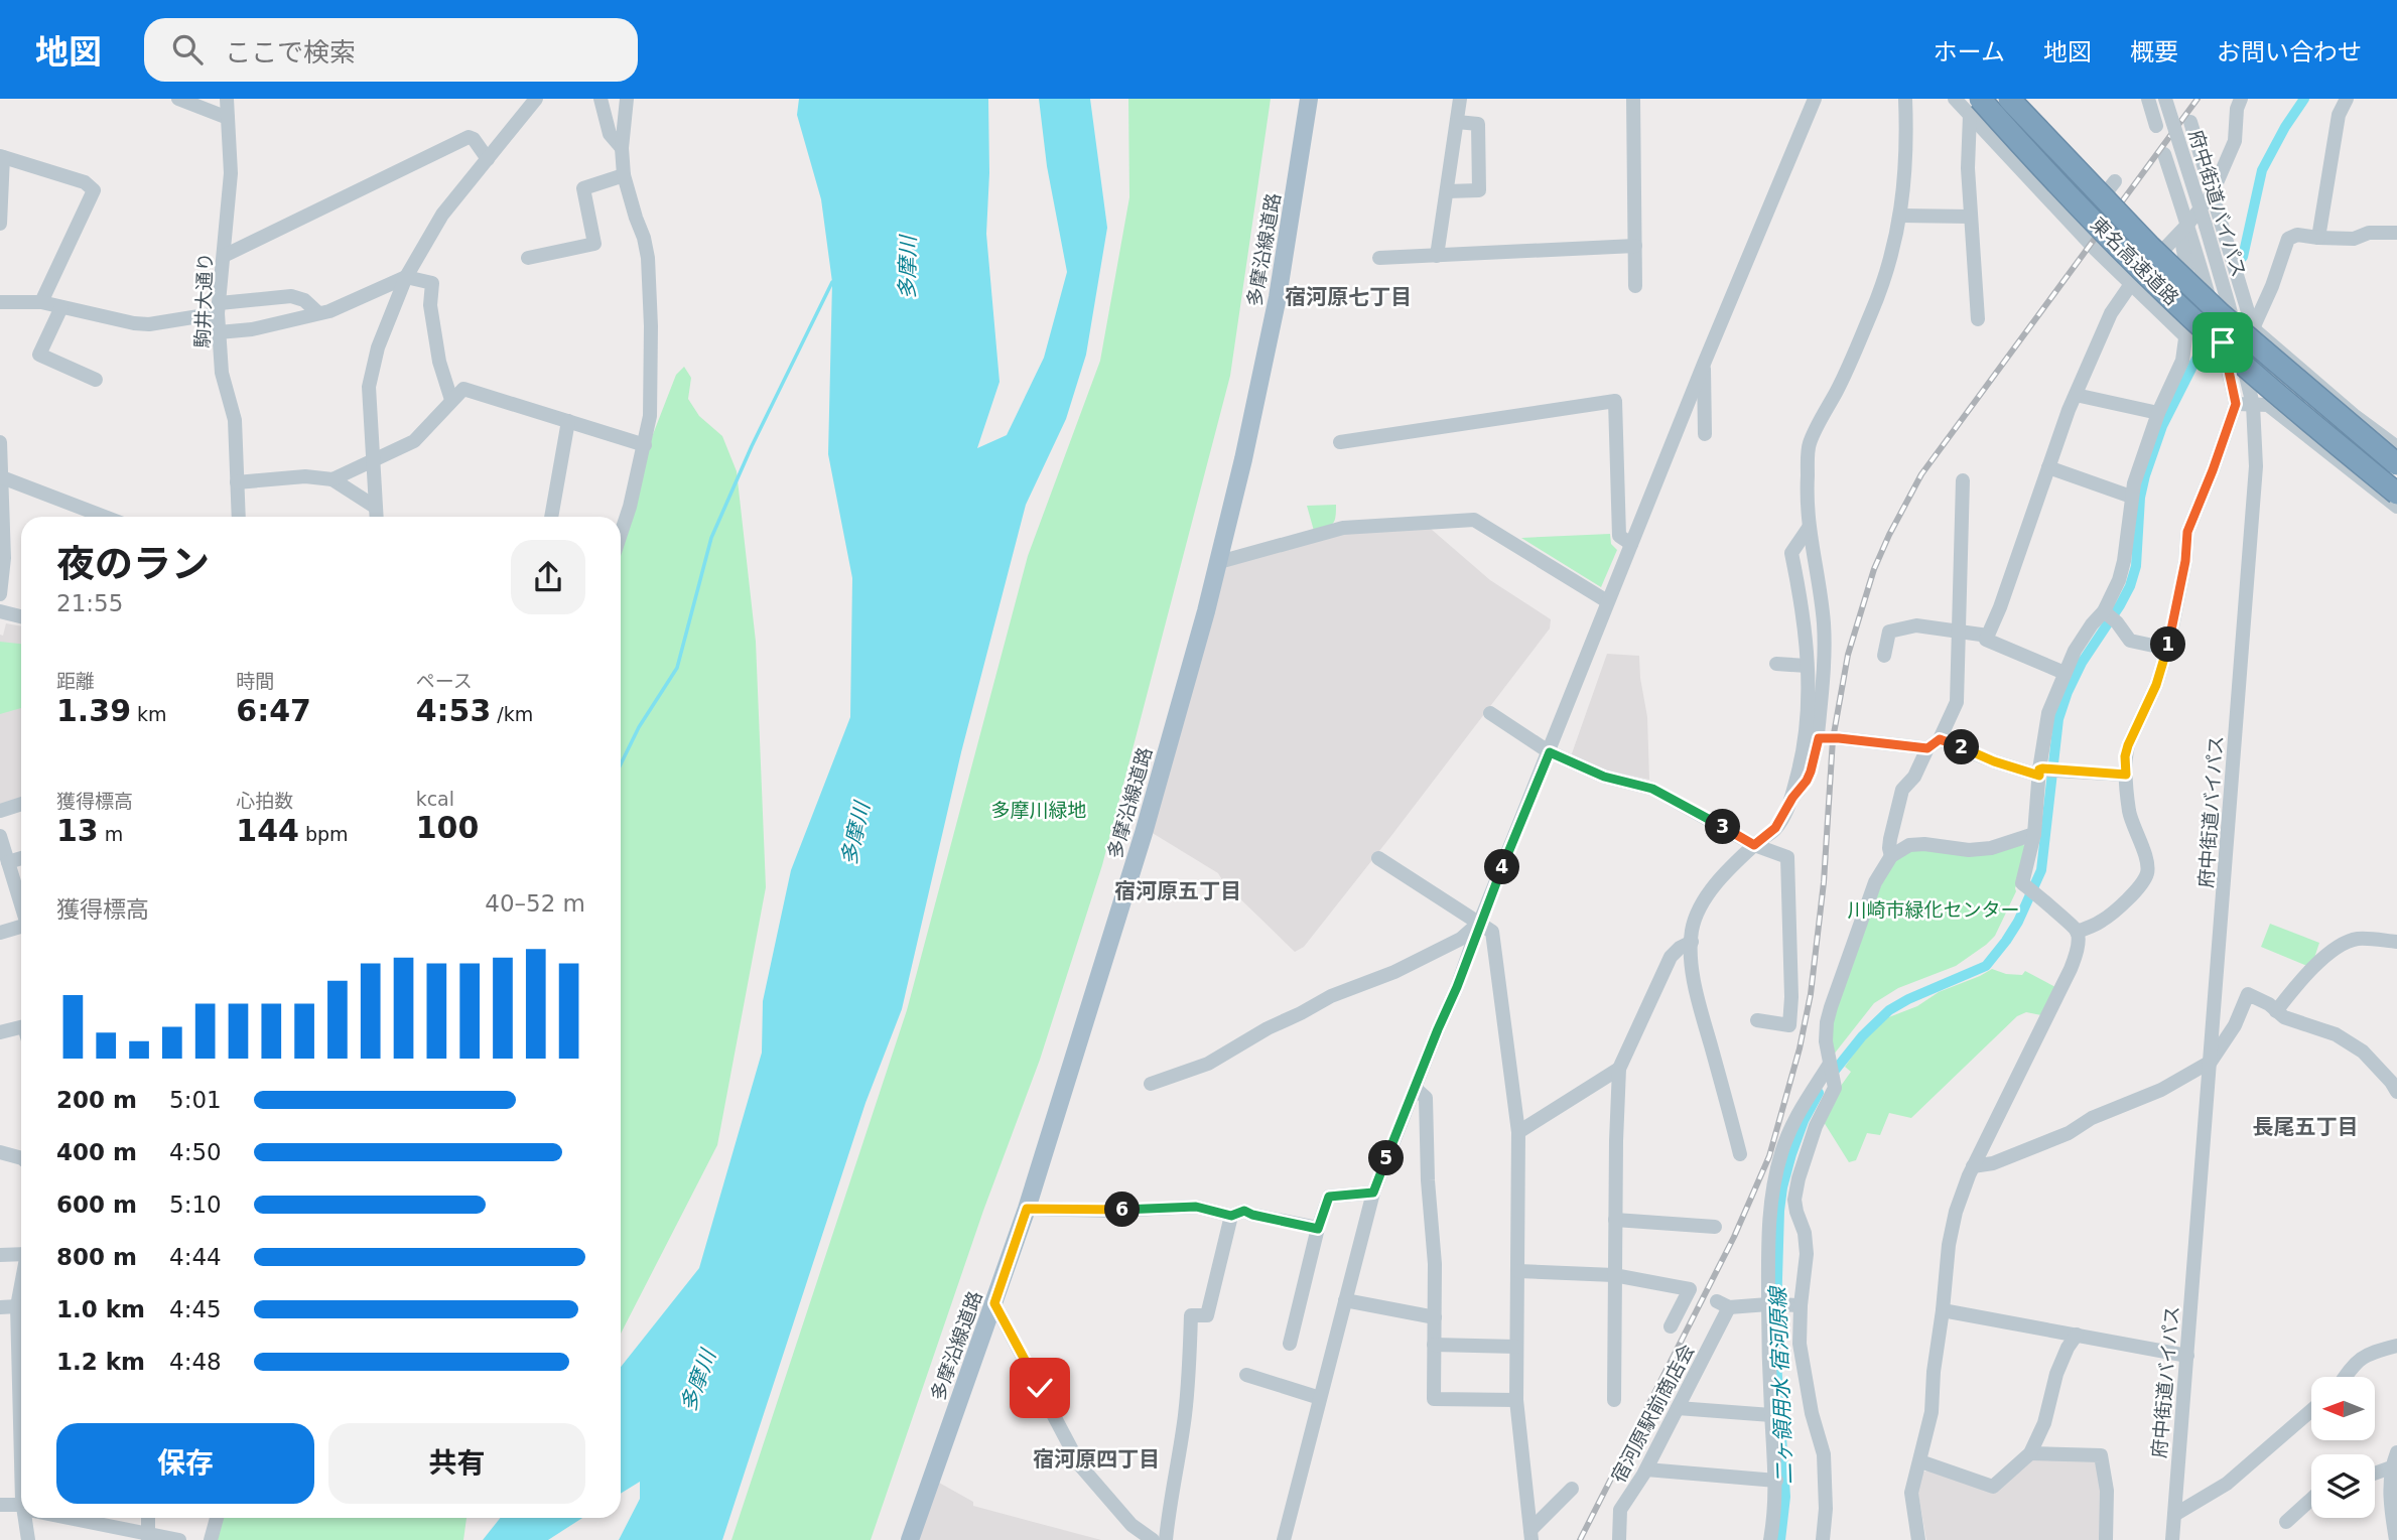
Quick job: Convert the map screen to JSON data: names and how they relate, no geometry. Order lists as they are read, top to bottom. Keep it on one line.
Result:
{"streets":{"highway":["東名高速道路"],"main road":["多摩沿線道路"],"street":["府中街道バイパス","駒井大通り","宿河原駅前商店会"]},"districts":["宿河原七丁目","宿河原五丁目","長尾五丁目","宿河原四丁目"],"water":["多摩川","二ヶ領用水 宿河原線"],"parks":["多摩川緑地","川崎市緑化センター"],"north":"left","page":{"header":"地図","search":"ここで検索","nav":["ホーム","地図","概要","お問い合わせ"],"heading":["夜のラン","21:55"],"pins":["1","2","3","4","5","6"],"stats":[["距離","1.39 km"],["時間","6:47"],["ペース","4:53 /km"],["獲得標高","13 m"],["心拍数","144 bpm"],["kcal","100"]],"chart":["獲得標高","40–52 m"],"list":[{"name":"200 m","note":"5:01"},{"name":"400 m","note":"4:50"},{"name":"600 m","note":"5:10"},{"name":"800 m","note":"4:44"},{"name":"1.0 km","note":"4:45"},{"name":"1.2 km","note":"4:48"}],"buttons":["保存","共有"]}}
